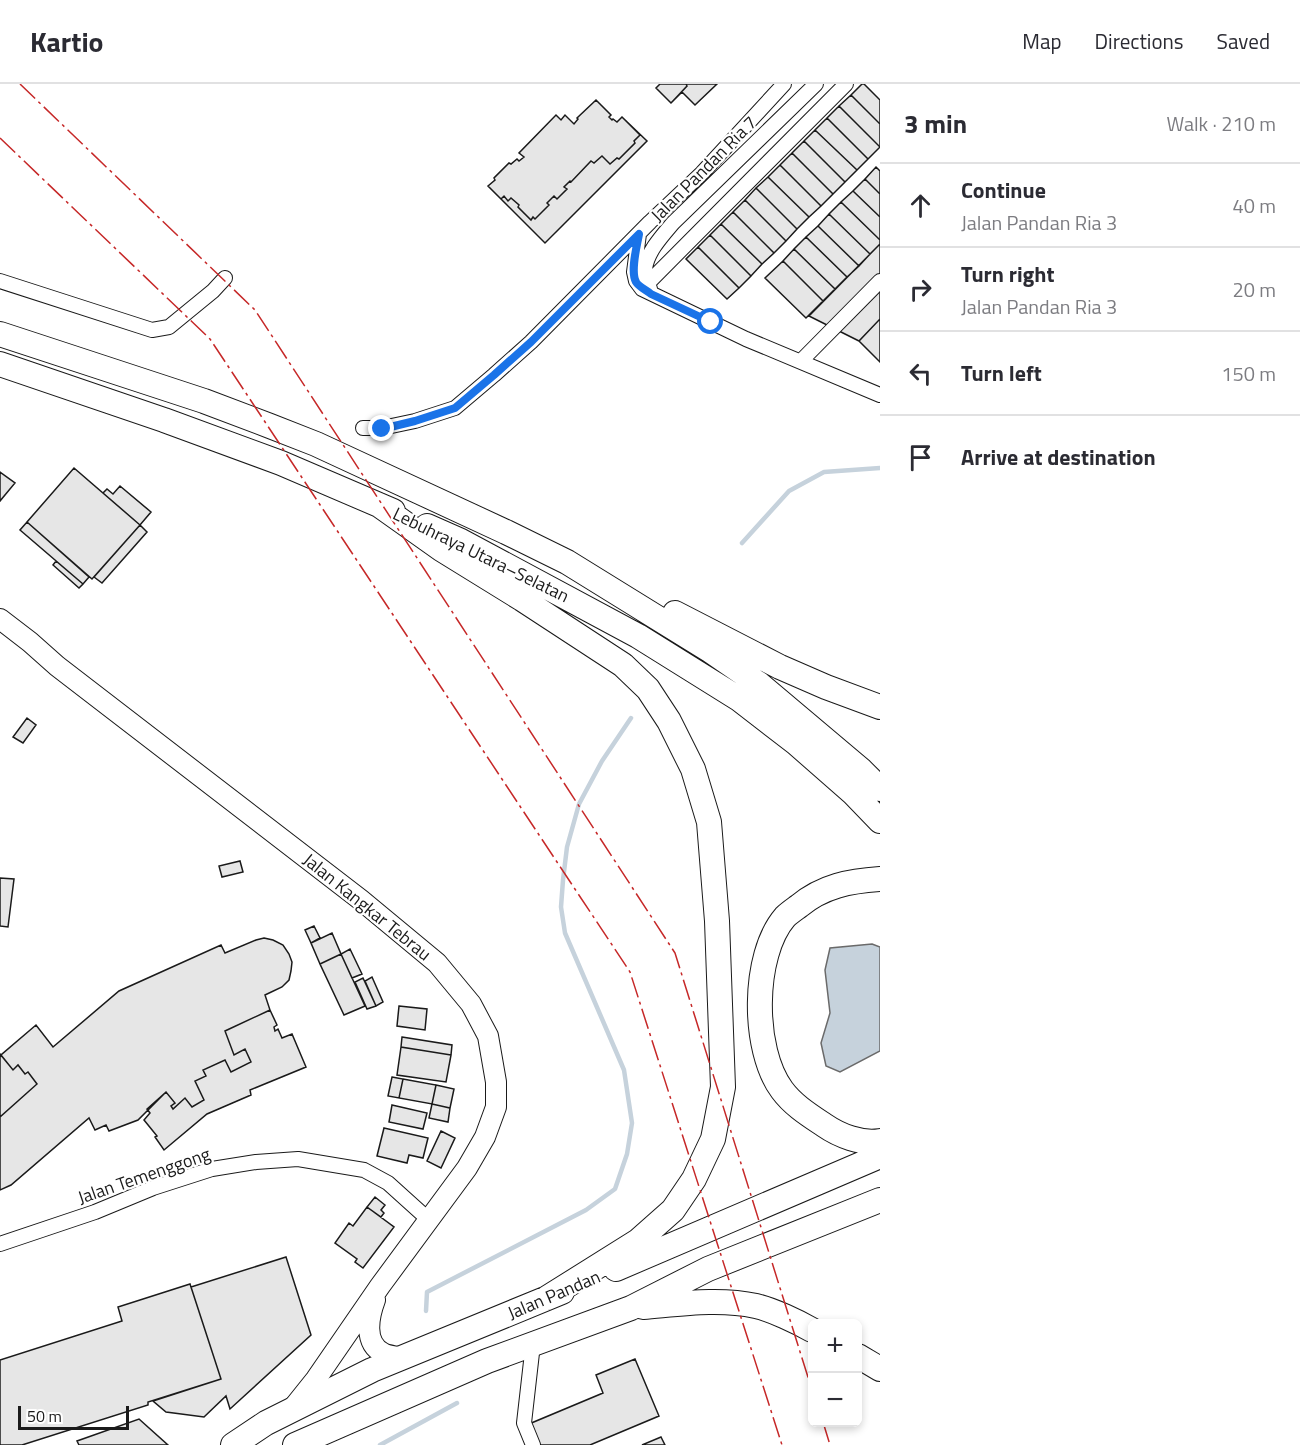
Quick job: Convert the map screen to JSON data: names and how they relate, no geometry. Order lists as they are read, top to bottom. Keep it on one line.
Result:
{"streets":{"highway":["Lebuhraya Utara–Selatan","Jalan Pandan"],"street":["Jalan Pandan Ria 7","Jalan Kangkar Tebrau","Jalan Temenggong"]},"crossings":[["Jalan Kangkar Tebrau","Jalan Temenggong"],["Jalan Kangkar Tebrau","Jalan Pandan"]],"scale_bar":"50 m","page":{"header":"Kartio","nav":["Map","Directions","Saved"],"heading":["3 min","Walk · 210 m"],"list":[["Continue","Jalan Pandan Ria 3","40 m"],["Turn right","Jalan Pandan Ria 3","20 m"],["Turn left","150 m"],"Arrive at destination"],"map_buttons":["+","−"],"scale":"50 m"}}
